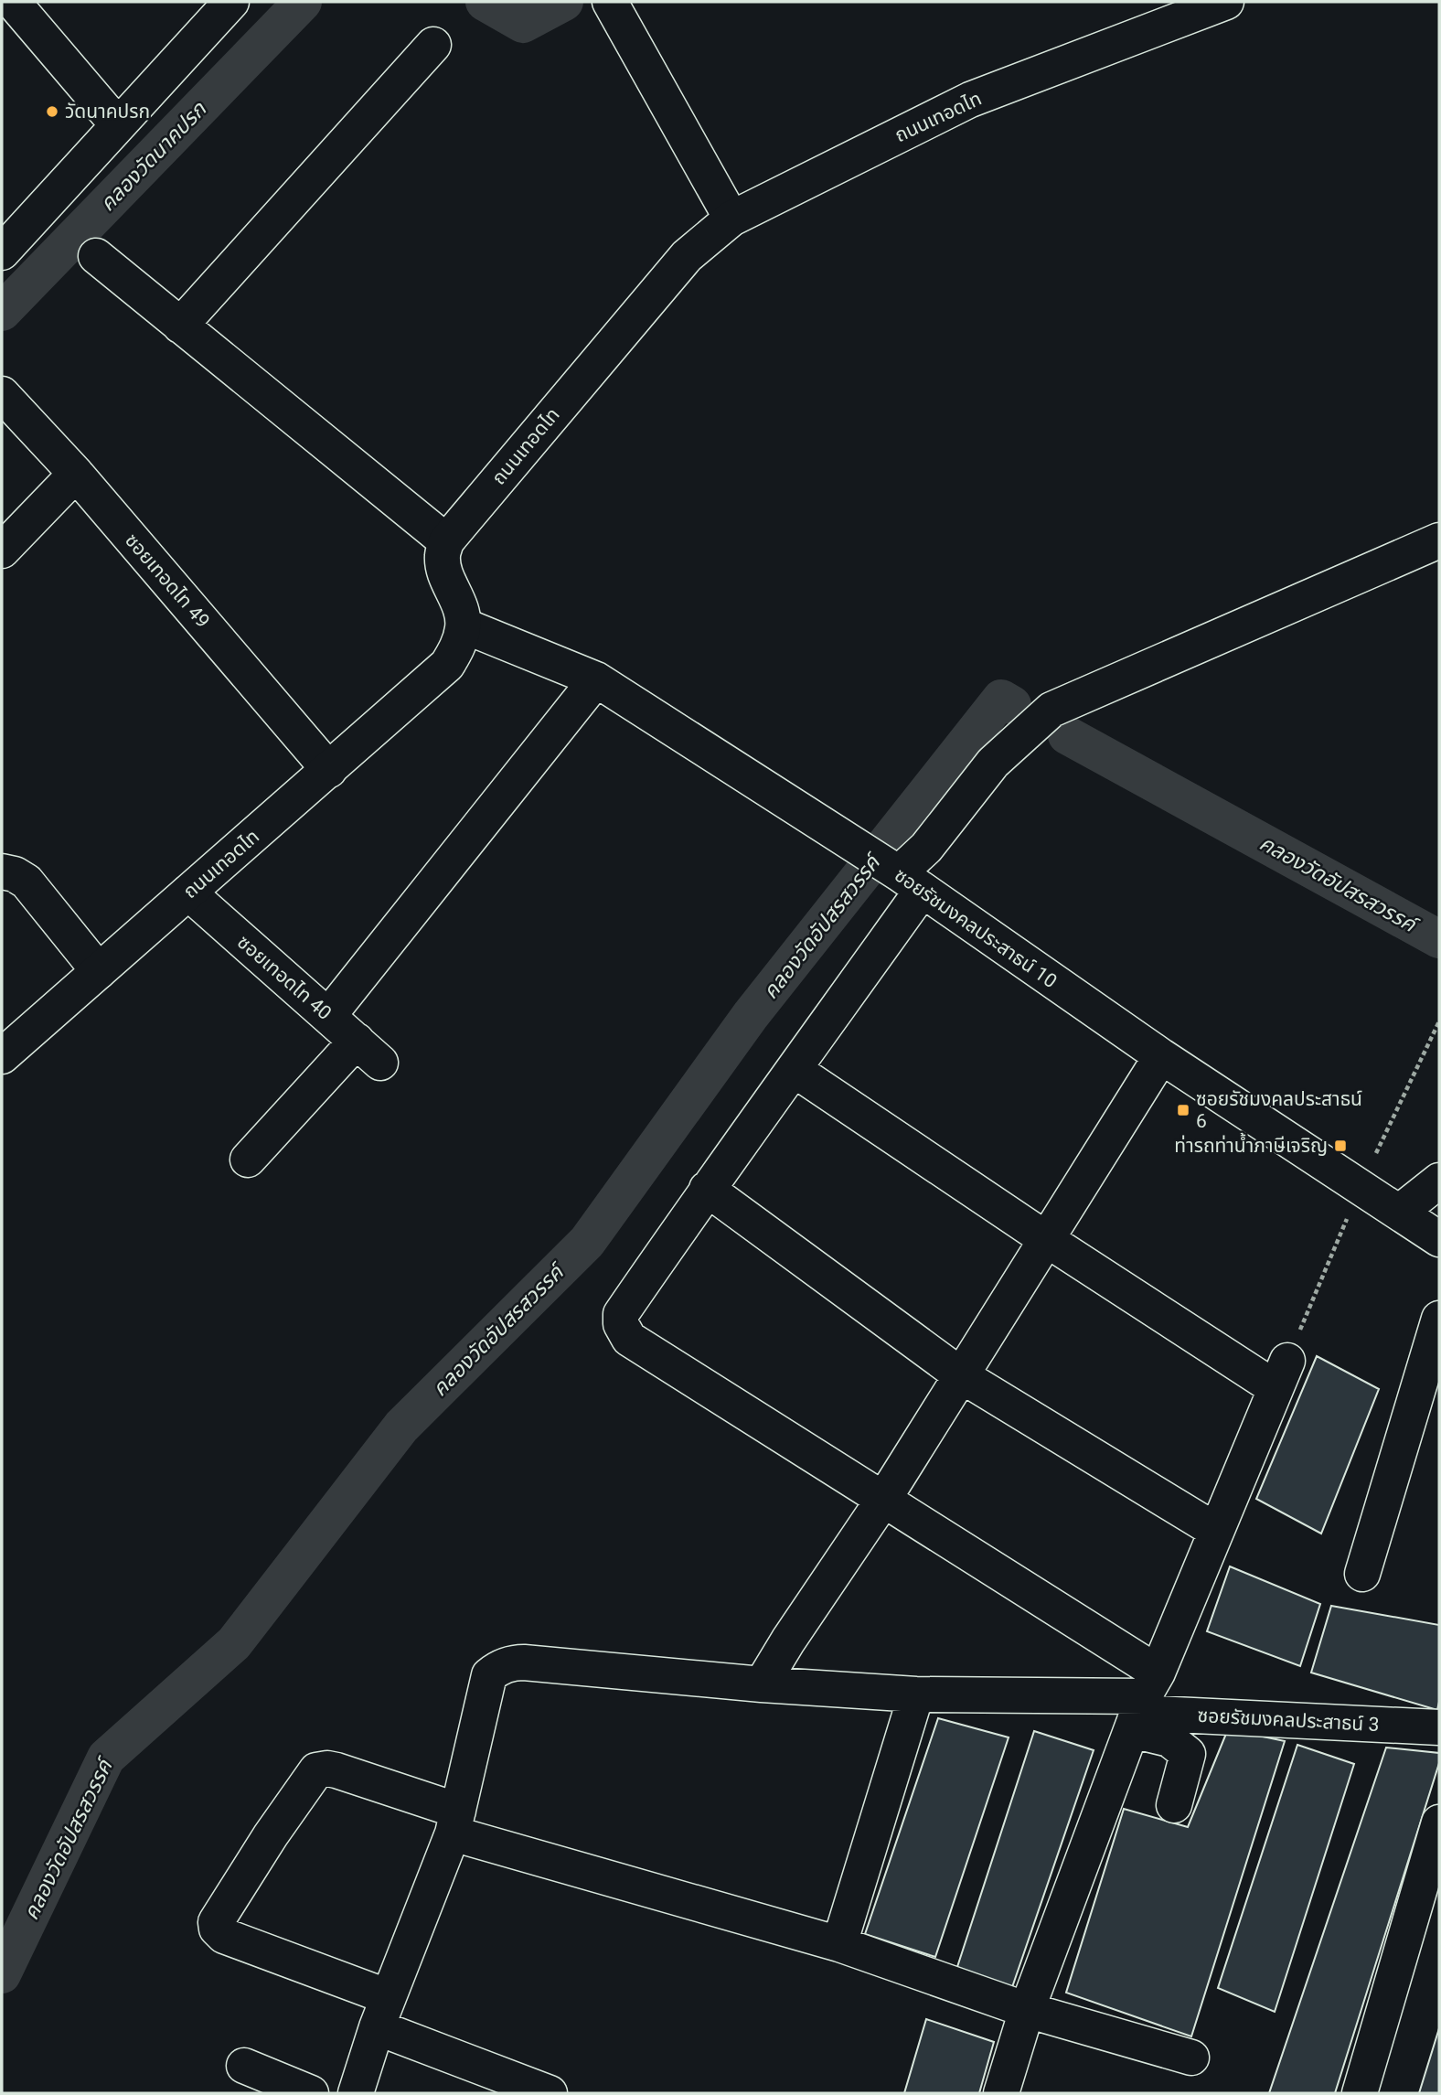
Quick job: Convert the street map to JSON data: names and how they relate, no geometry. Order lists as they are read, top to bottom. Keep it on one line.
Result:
{"streets":{"street":["ถนนเทอดไท","ซอยเทอดไท 49","ซอยรัชมงคลประสาธน์ 10","ซอยเทอดไท 40","ซอยรัชมงคลประสาธน์ 3"]},"crossings":[["ถนนเทอดไท","ซอยเทอดไท 49"],["ถนนเทอดไท","ซอยรัชมงคลประสาธน์ 10"],["ถนนเทอดไท","ซอยเทอดไท 40"]],"water":["คลองวัดนาคปรก","คลองวัดอัปสรสวรรค์"],"places":{"other":["วัดนาคปรก"],"transit":["ซอยรัชมงคลประสาธน์ 6","ท่ารถท่าน้ำภาษีเจริญ"]}}
